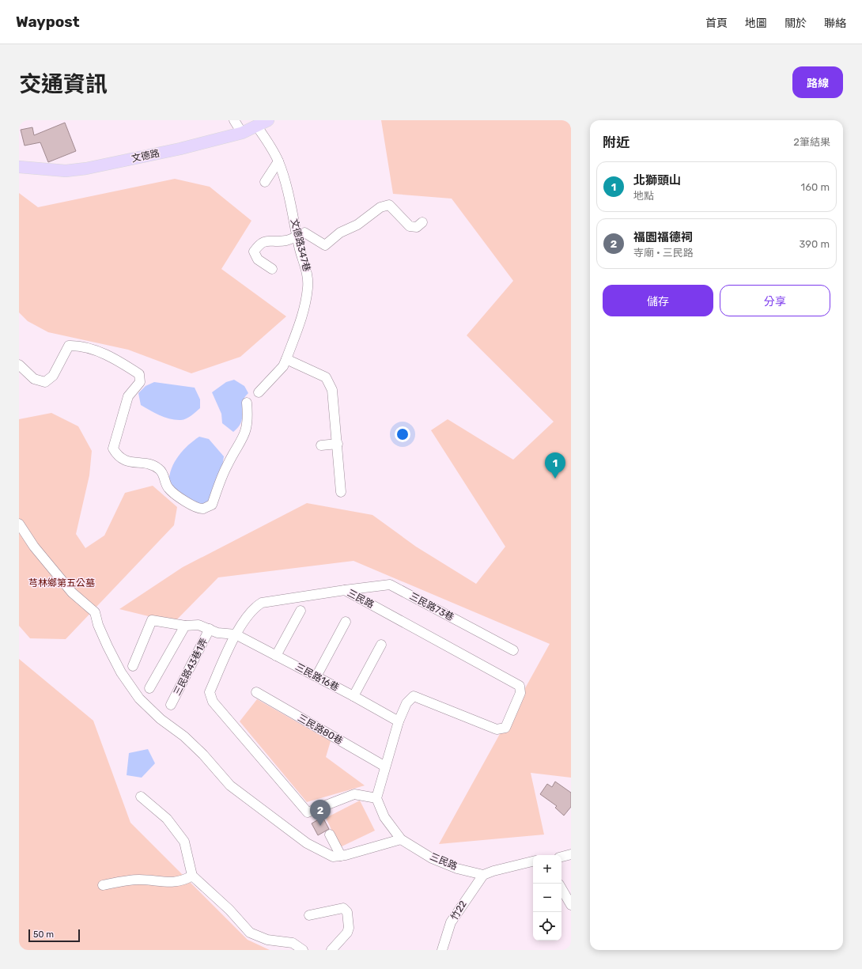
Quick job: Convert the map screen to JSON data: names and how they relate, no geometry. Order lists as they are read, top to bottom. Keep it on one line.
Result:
{"streets":{"main road":["文德路"],"street":["文德路347巷","三民路","三民路73巷","三民路43巷1弄","三民路16巷","三民路80巷","竹22"]},"crossings":[["文德路","文德路347巷"],["三民路","三民路73巷"],["三民路","三民路16巷"],["三民路","三民路80巷"],["三民路","竹22"]],"parks":["芎林鄉第五公墓"],"scale_bar":"50 m","page":{"header":"Waypost","nav":["首頁","地圖","關於","聯絡"],"title":"交通資訊","buttons":["路線",["儲存","分享"]],"heading":["附近","2筆結果"],"list":[{"mark":"1","name":"北獅頭山","note":"地點","value":"160 m"},{"mark":"2","name":"福園福德祠","note":"寺廟 · 三民路","value":"390 m"}],"pins":["1","2"],"map_buttons":["+","−"],"scale":"50 m"}}
